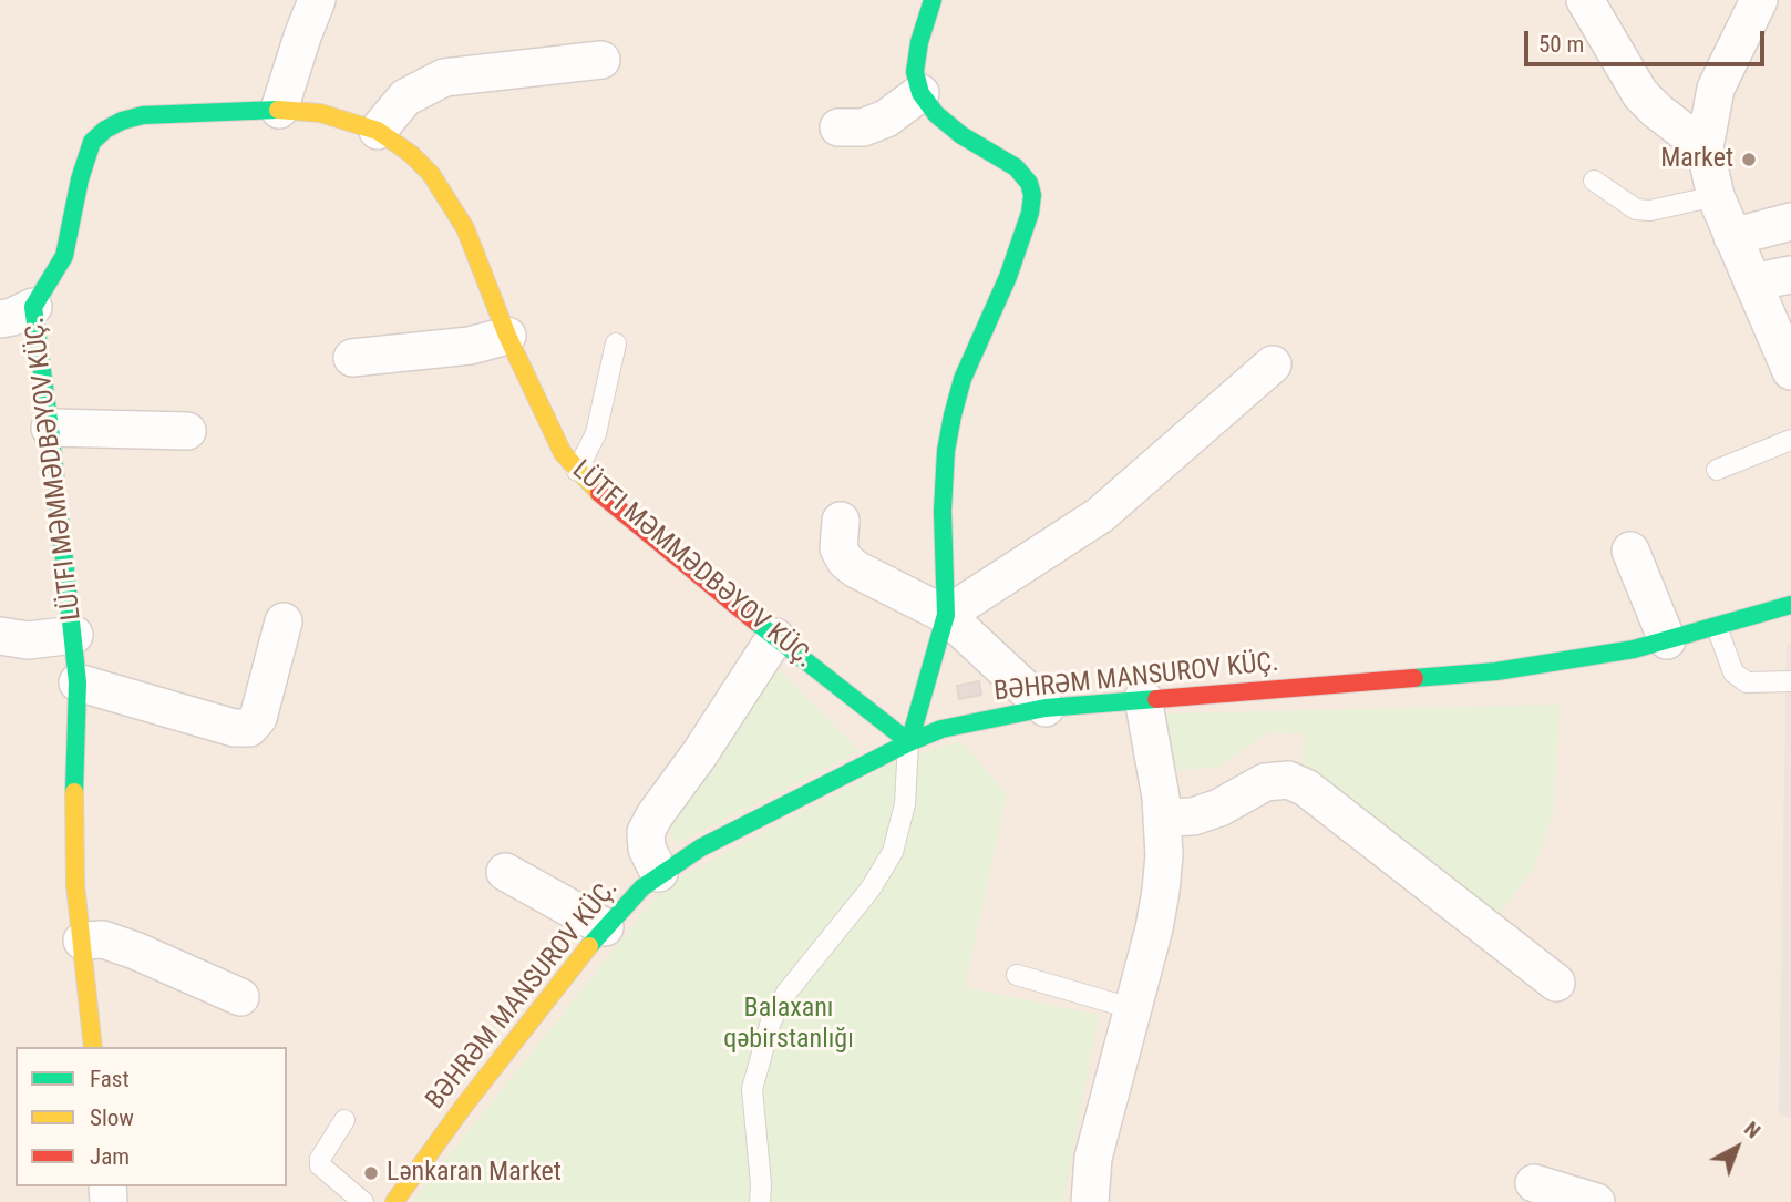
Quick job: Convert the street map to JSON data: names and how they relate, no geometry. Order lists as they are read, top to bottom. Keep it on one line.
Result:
{"streets":{"street":["LÜTFI MƏMMƏDBƏYOV KÜÇ.","BƏHRƏM MANSUROV KÜÇ."]},"crossings":[["LÜTFI MƏMMƏDBƏYOV KÜÇ.","BƏHRƏM MANSUROV KÜÇ."]],"parks":["Balaxanı qəbirstanlığı"],"places":["Market","Lənkaran Market"],"legend":["Fast","Slow","Jam"],"scale_bar":"50 m","north":"top right"}
